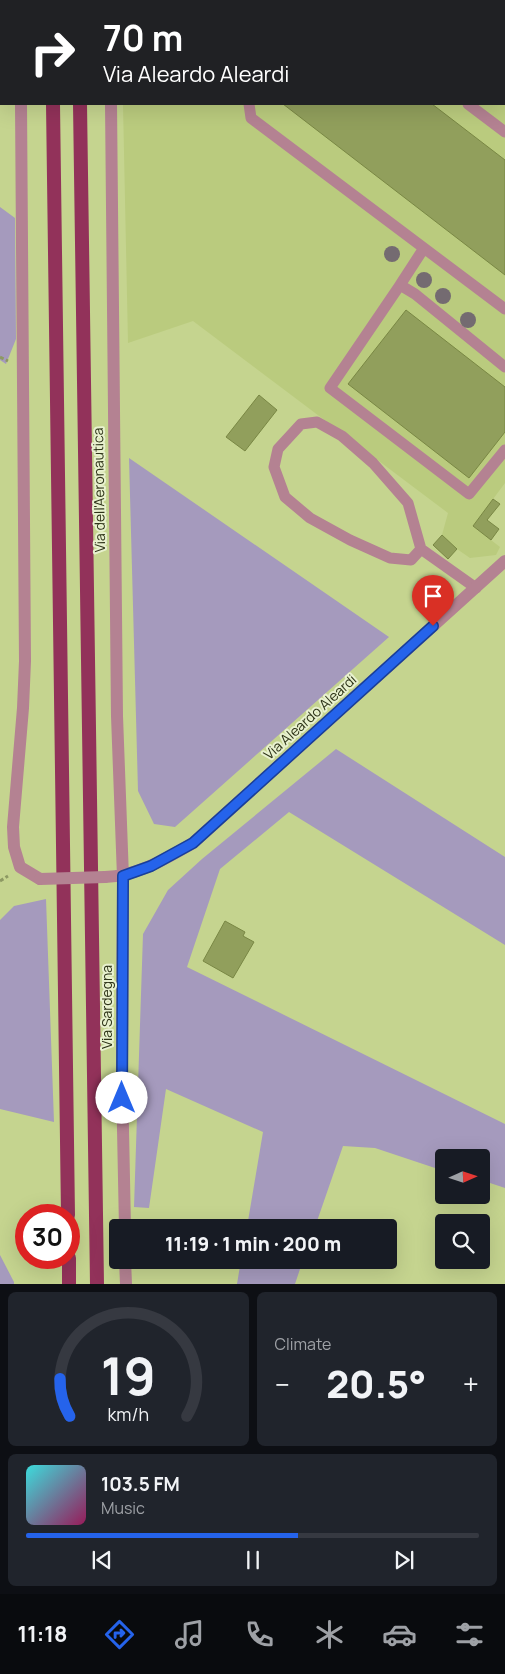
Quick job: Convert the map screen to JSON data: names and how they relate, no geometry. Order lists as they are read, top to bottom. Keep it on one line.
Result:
{"streets":{"street":["Via dell'Aeronautica","Via Aleardo Aleardi","Via Sardegna"]},"crossings":[["Via dell'Aeronautica","Via Aleardo Aleardi"],["Via dell'Aeronautica","Via Sardegna"],["Via Aleardo Aleardi","Via Sardegna"]],"north":"right","page":{"turn":["70 m","Via Aleardo Aleardi"],"limit":"30","trip":"11:19 · 1 min · 200 m","tile":"Climate","heat":["−","20.5°","+"],"song":["103.5 FM","Music"],"tabs":"11:18","gauge":["19","km/h"]}}
